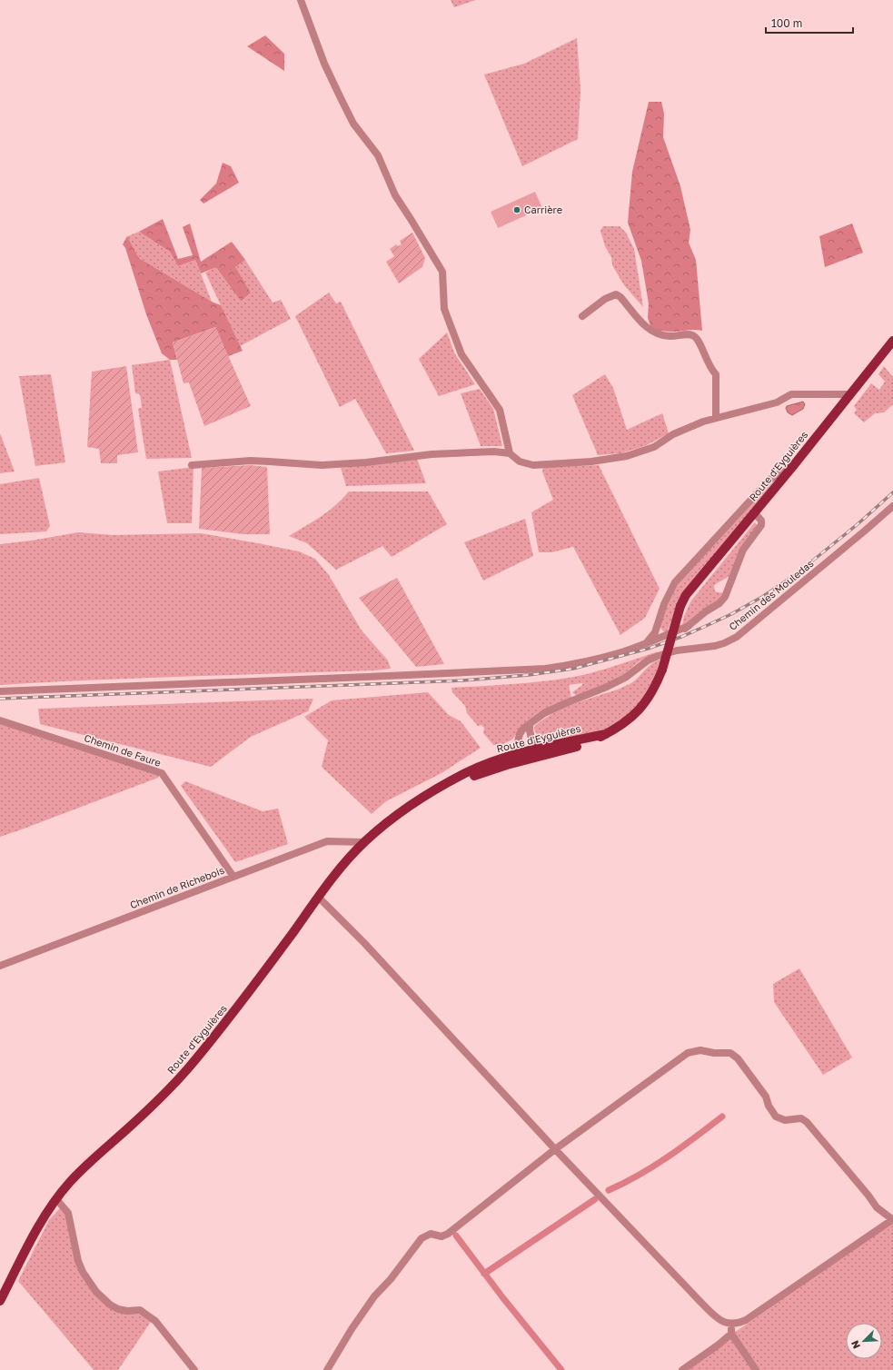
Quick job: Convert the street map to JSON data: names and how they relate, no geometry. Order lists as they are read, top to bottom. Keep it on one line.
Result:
{"streets":{"main road":["Route d'Eyguières"],"street":["Chemin des Mouledas","Chemin de Faure","Chemin de Richebois"]},"crossings":[["Route d'Eyguières","Chemin des Mouledas"],["Route d'Eyguières","Chemin de Richebois"],["Chemin de Faure","Chemin de Richebois"]],"places":["Carrière"],"scale_bar":"100 m","north":"bottom left"}
